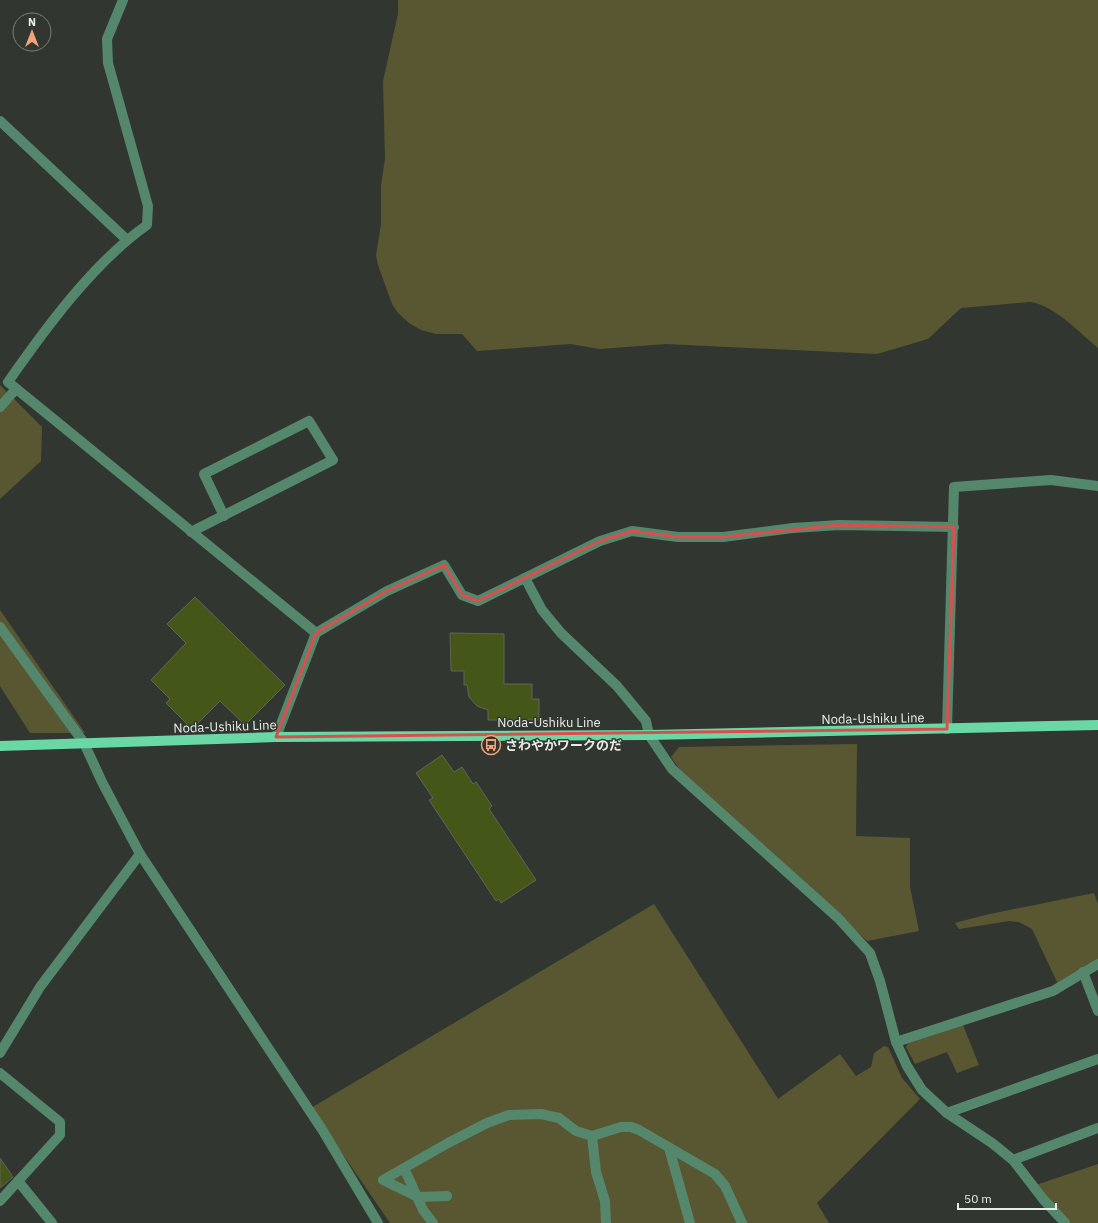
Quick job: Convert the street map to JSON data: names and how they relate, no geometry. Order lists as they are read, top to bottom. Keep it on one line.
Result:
{"streets":{"main road":["Noda-Ushiku Line"]},"places":{"bus stop":["さわやかワークのだ"]},"scale_bar":"50 m","north":"top"}
